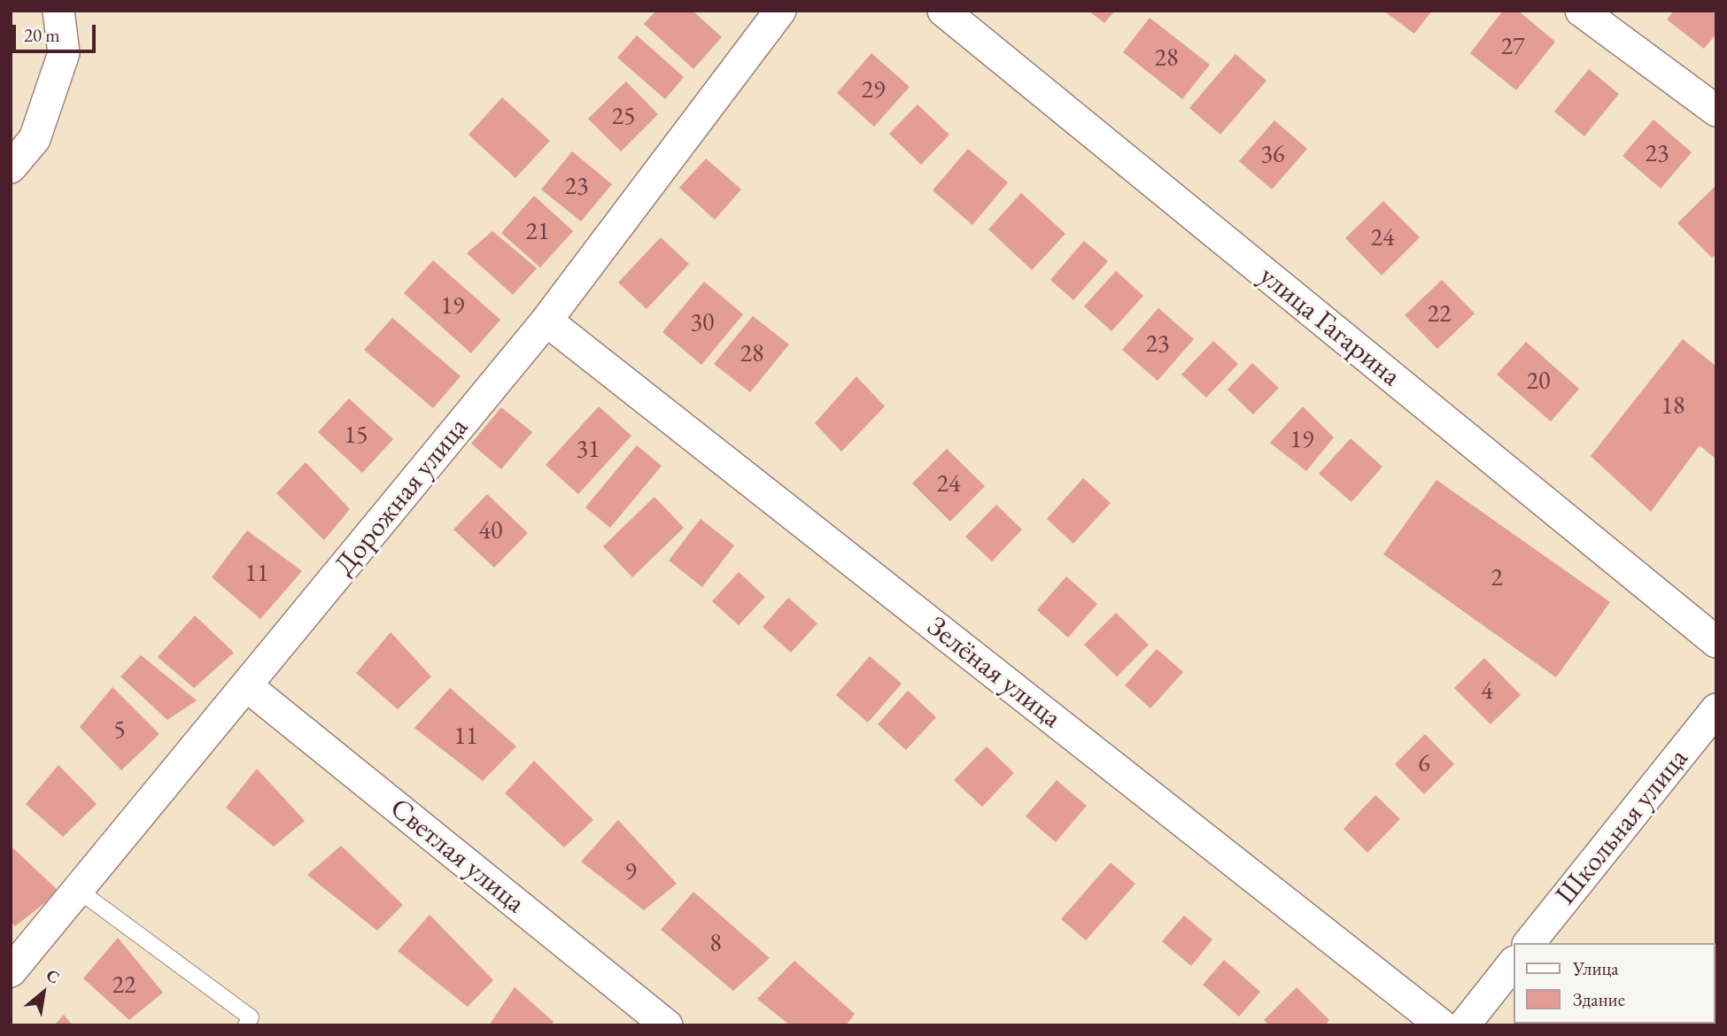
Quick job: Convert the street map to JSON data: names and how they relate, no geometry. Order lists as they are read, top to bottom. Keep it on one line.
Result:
{"streets":{"street":["улица Гагарина","Дорожная улица","Зелёная улица","Школьная улица","Светлая улица"]},"crossings":[["Дорожная улица","Зелёная улица"],["Дорожная улица","Светлая улица"]],"house_numbers":["27","28","29","25","23","36","23","21","24","19","22","30","23","28","20","18","15","19","31","24","40","11","2","4","5","11","6","9","8","22"],"legend":["Улица","Здание"],"scale_bar":"20 m","north":"top right"}
